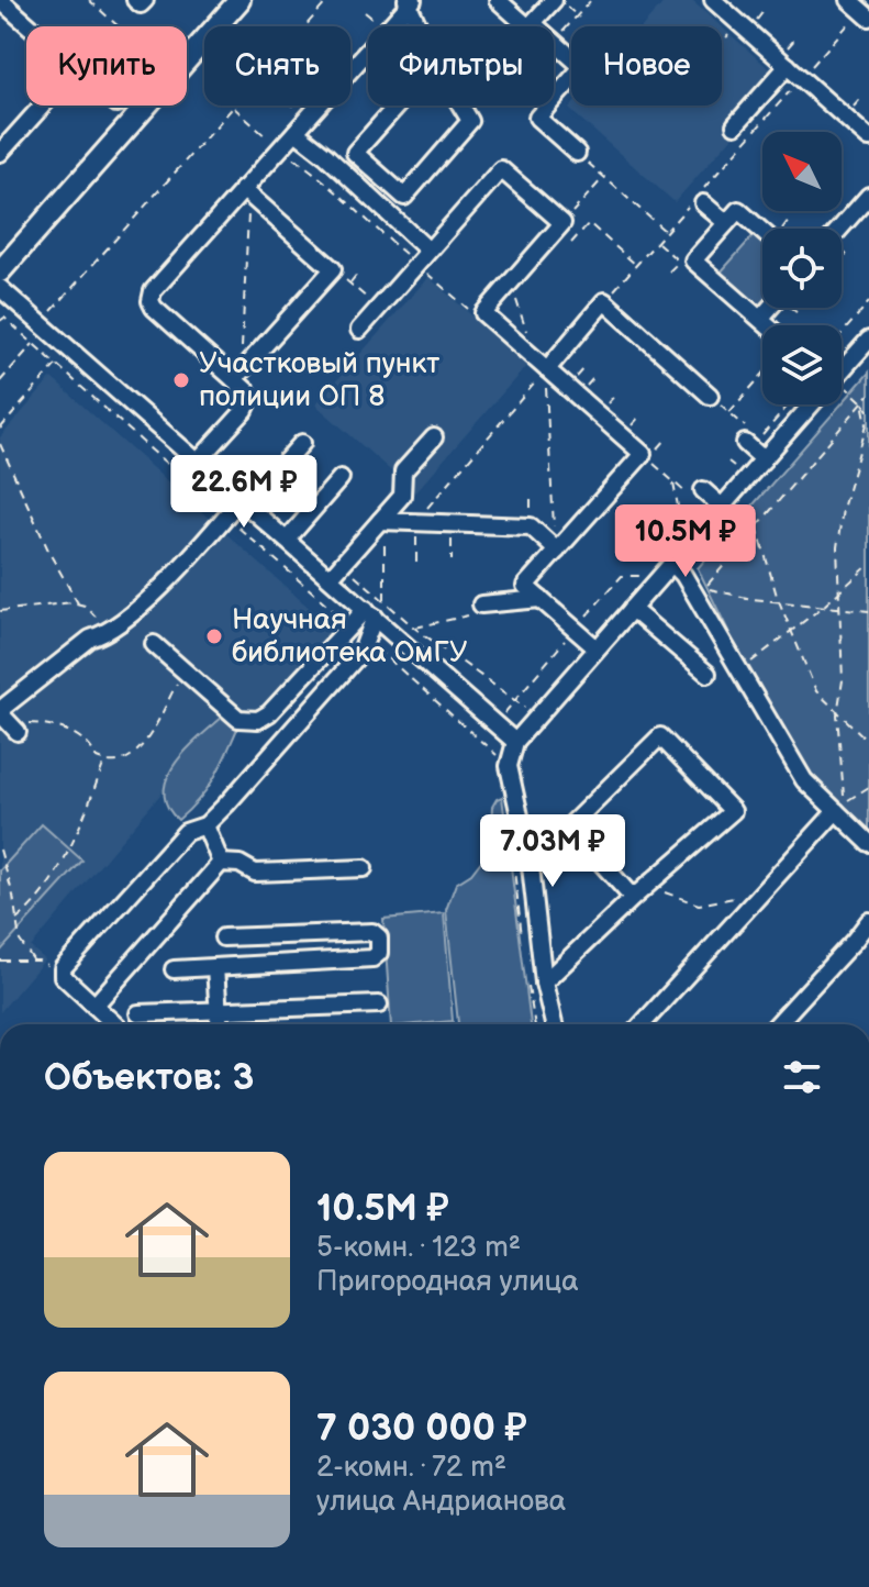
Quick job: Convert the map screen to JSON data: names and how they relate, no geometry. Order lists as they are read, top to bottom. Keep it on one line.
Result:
{"places":["Участковый пункт полиции ОП 8","Научная библиотека ОмГУ"],"north":"top left","page":{"chip":["Купить","Снять","Фильтры","Новое"],"price":["22.6M ₽","10.5M ₽","7.03M ₽"],"heading":"Объектов: 3","list":[{"name":"10.5M ₽","note":"5-комн. · 123 m² · Пригородная улица"},{"name":"7 030 000 ₽","note":"2-комн. · 72 m² · улица Андрианова"}]}}
